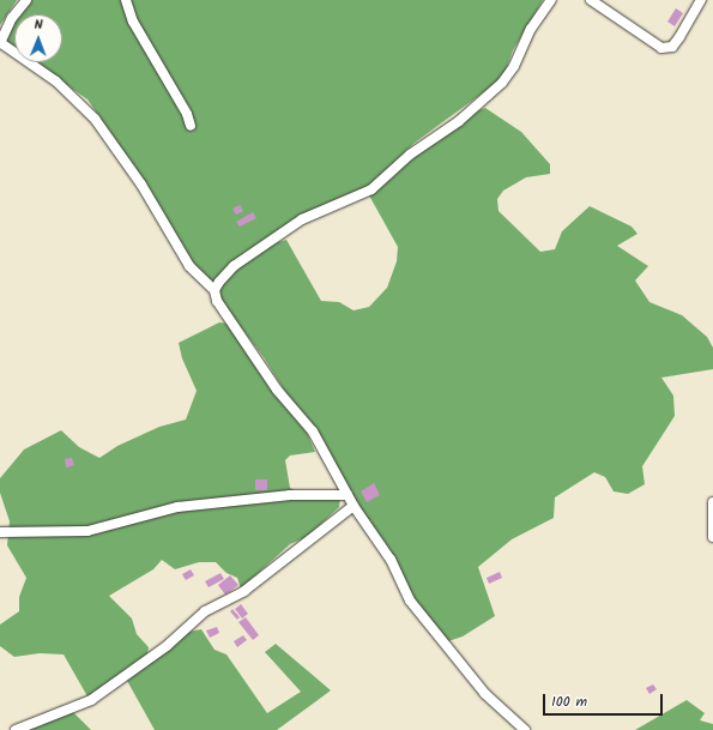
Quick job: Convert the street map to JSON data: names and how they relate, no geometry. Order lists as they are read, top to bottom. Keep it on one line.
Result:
{"scale_bar":"100 m","north":"top"}
